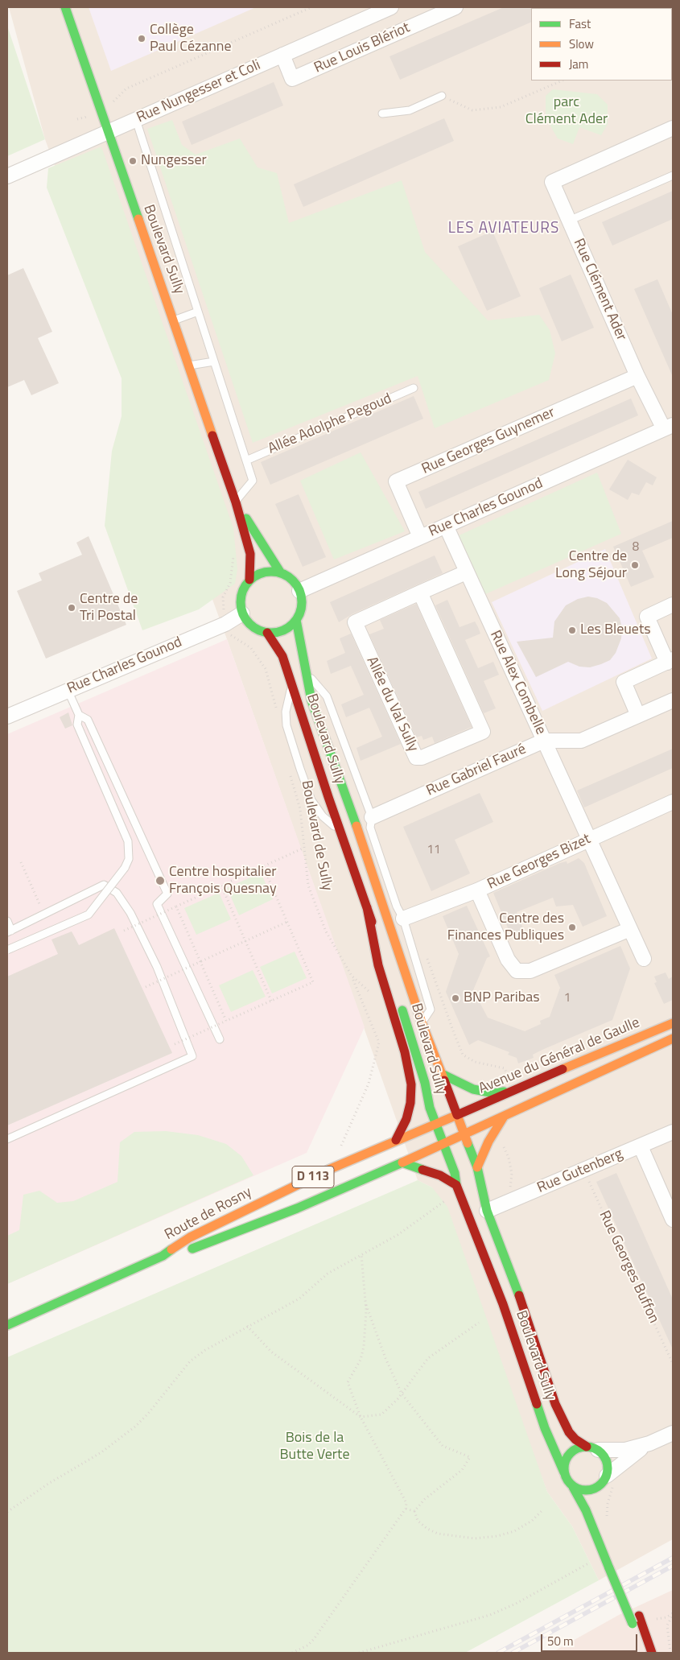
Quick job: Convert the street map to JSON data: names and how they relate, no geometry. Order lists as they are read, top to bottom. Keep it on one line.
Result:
{"streets":{"main road":["Boulevard Sully","Avenue du Général de Gaulle","D 113","Route de Rosny"],"street":["Rue Louis Blériot","Rue Nungesser et Coli","Rue Clément Ader","Rue Georges Guynemer","Rue Charles Gounod","Rue Alex Combelle","Allée du Val Sully","Rue Gabriel Fauré","Rue Georges Bizet","Rue Gutenberg"],"lane":["Allée Adolphe Pegoud"],"path":["Boulevard de Sully","Rue Georges Buffon"]},"crossings":[["Rue Louis Blériot","Rue Nungesser et Coli"],["Rue Nungesser et Coli","Boulevard Sully"],["Boulevard Sully","Rue Charles Gounod"],["Boulevard Sully","Rue Gabriel Fauré"],["Boulevard Sully","Rue Georges Bizet"],["Boulevard Sully","Avenue du Général de Gaulle"],["Boulevard Sully","Rue Gutenberg"],["Boulevard Sully","D 113"],["Boulevard Sully","Route de Rosny"],["Rue Clément Ader","Rue Georges Guynemer"],["Rue Clément Ader","Rue Charles Gounod"],["Rue Georges Guynemer","Rue Charles Gounod"],["Rue Charles Gounod","Rue Alex Combelle"],["Rue Alex Combelle","Allée du Val Sully"],["Rue Alex Combelle","Rue Gabriel Fauré"],["Rue Alex Combelle","Rue Georges Bizet"],["Avenue du Général de Gaulle","D 113"],["Rue Gutenberg","Rue Georges Buffon"],["D 113","Route de Rosny"]],"districts":["LES AVIATEURS"],"parks":["parc Clément Ader","Bois de la Butte Verte"],"places":["Collège Paul Cézanne","Nungesser","Centre de Long Séjour","Centre de Tri Postal","Les Bleuets","Centre hospitalier François Quesnay","Centre des Finances Publiques","BNP Paribas"],"house_numbers":["8","11","1"],"legend":["Fast","Slow","Jam"],"scale_bar":"50 m"}
